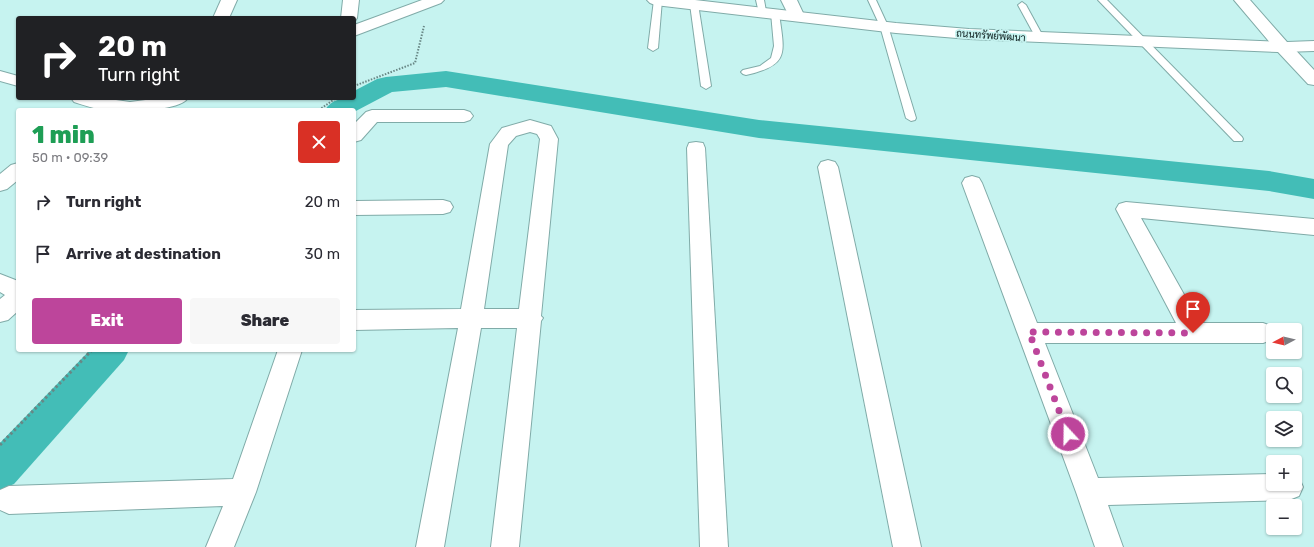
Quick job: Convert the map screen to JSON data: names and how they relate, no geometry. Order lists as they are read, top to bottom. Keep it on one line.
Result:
{"streets":{"street":["ถนนทรัพย์พัฒนา"]},"north":"left","page":{"turn":["20 m","Turn right"],"heading":["1 min","50 m · 09:39"],"list":[{"name":"Turn right","value":"20 m"},{"name":"Arrive at destination","value":"30 m"}],"buttons":["Exit","Share"],"map_buttons":["+","−"]}}
